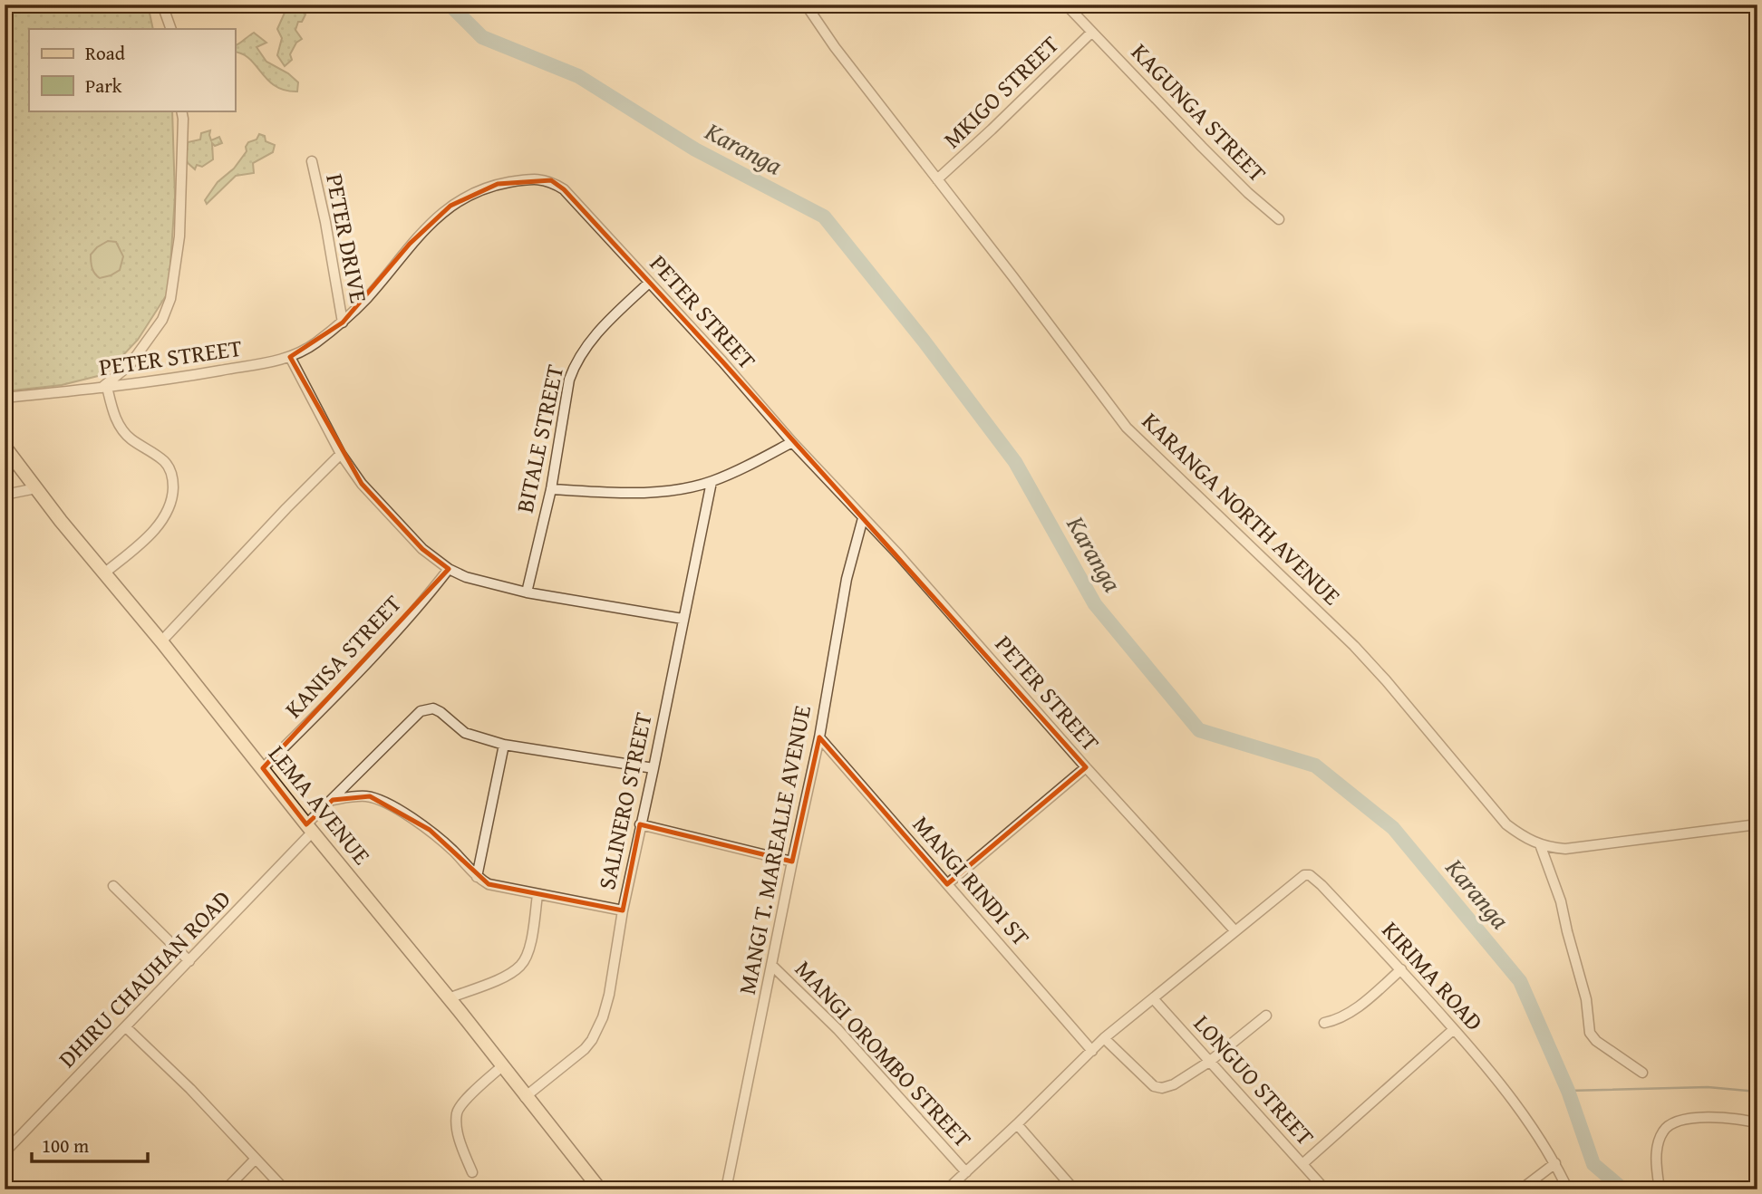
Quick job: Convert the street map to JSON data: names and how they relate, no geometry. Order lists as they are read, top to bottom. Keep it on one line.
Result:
{"streets":{"main road":["LEMA AVENUE"],"street":["MKIGO STREET","KAGUNGA STREET","PETER DRIVE","PETER STREET","BITALE STREET","KARANGA NORTH AVENUE","KANISA STREET","SALINERO STREET","MANGI T. MAREALLE AVENUE","MANGI RINDI ST","KIRIMA ROAD","DHIRU CHAUHAN ROAD","MANGI OROMBO STREET","LONGUO STREET"]},"crossings":[["MKIGO STREET","KAGUNGA STREET"],["MKIGO STREET","KARANGA NORTH AVENUE"],["PETER DRIVE","PETER STREET"],["PETER STREET","BITALE STREET"],["PETER STREET","MANGI T. MAREALLE AVENUE"],["PETER STREET","KIRIMA ROAD"],["KANISA STREET","LEMA AVENUE"],["SALINERO STREET","LEMA AVENUE"],["LEMA AVENUE","DHIRU CHAUHAN ROAD"],["MANGI T. MAREALLE AVENUE","MANGI RINDI ST"],["MANGI T. MAREALLE AVENUE","MANGI OROMBO STREET"]],"water":["Karanga"],"legend":["Road","Park"],"scale_bar":"100 m"}
